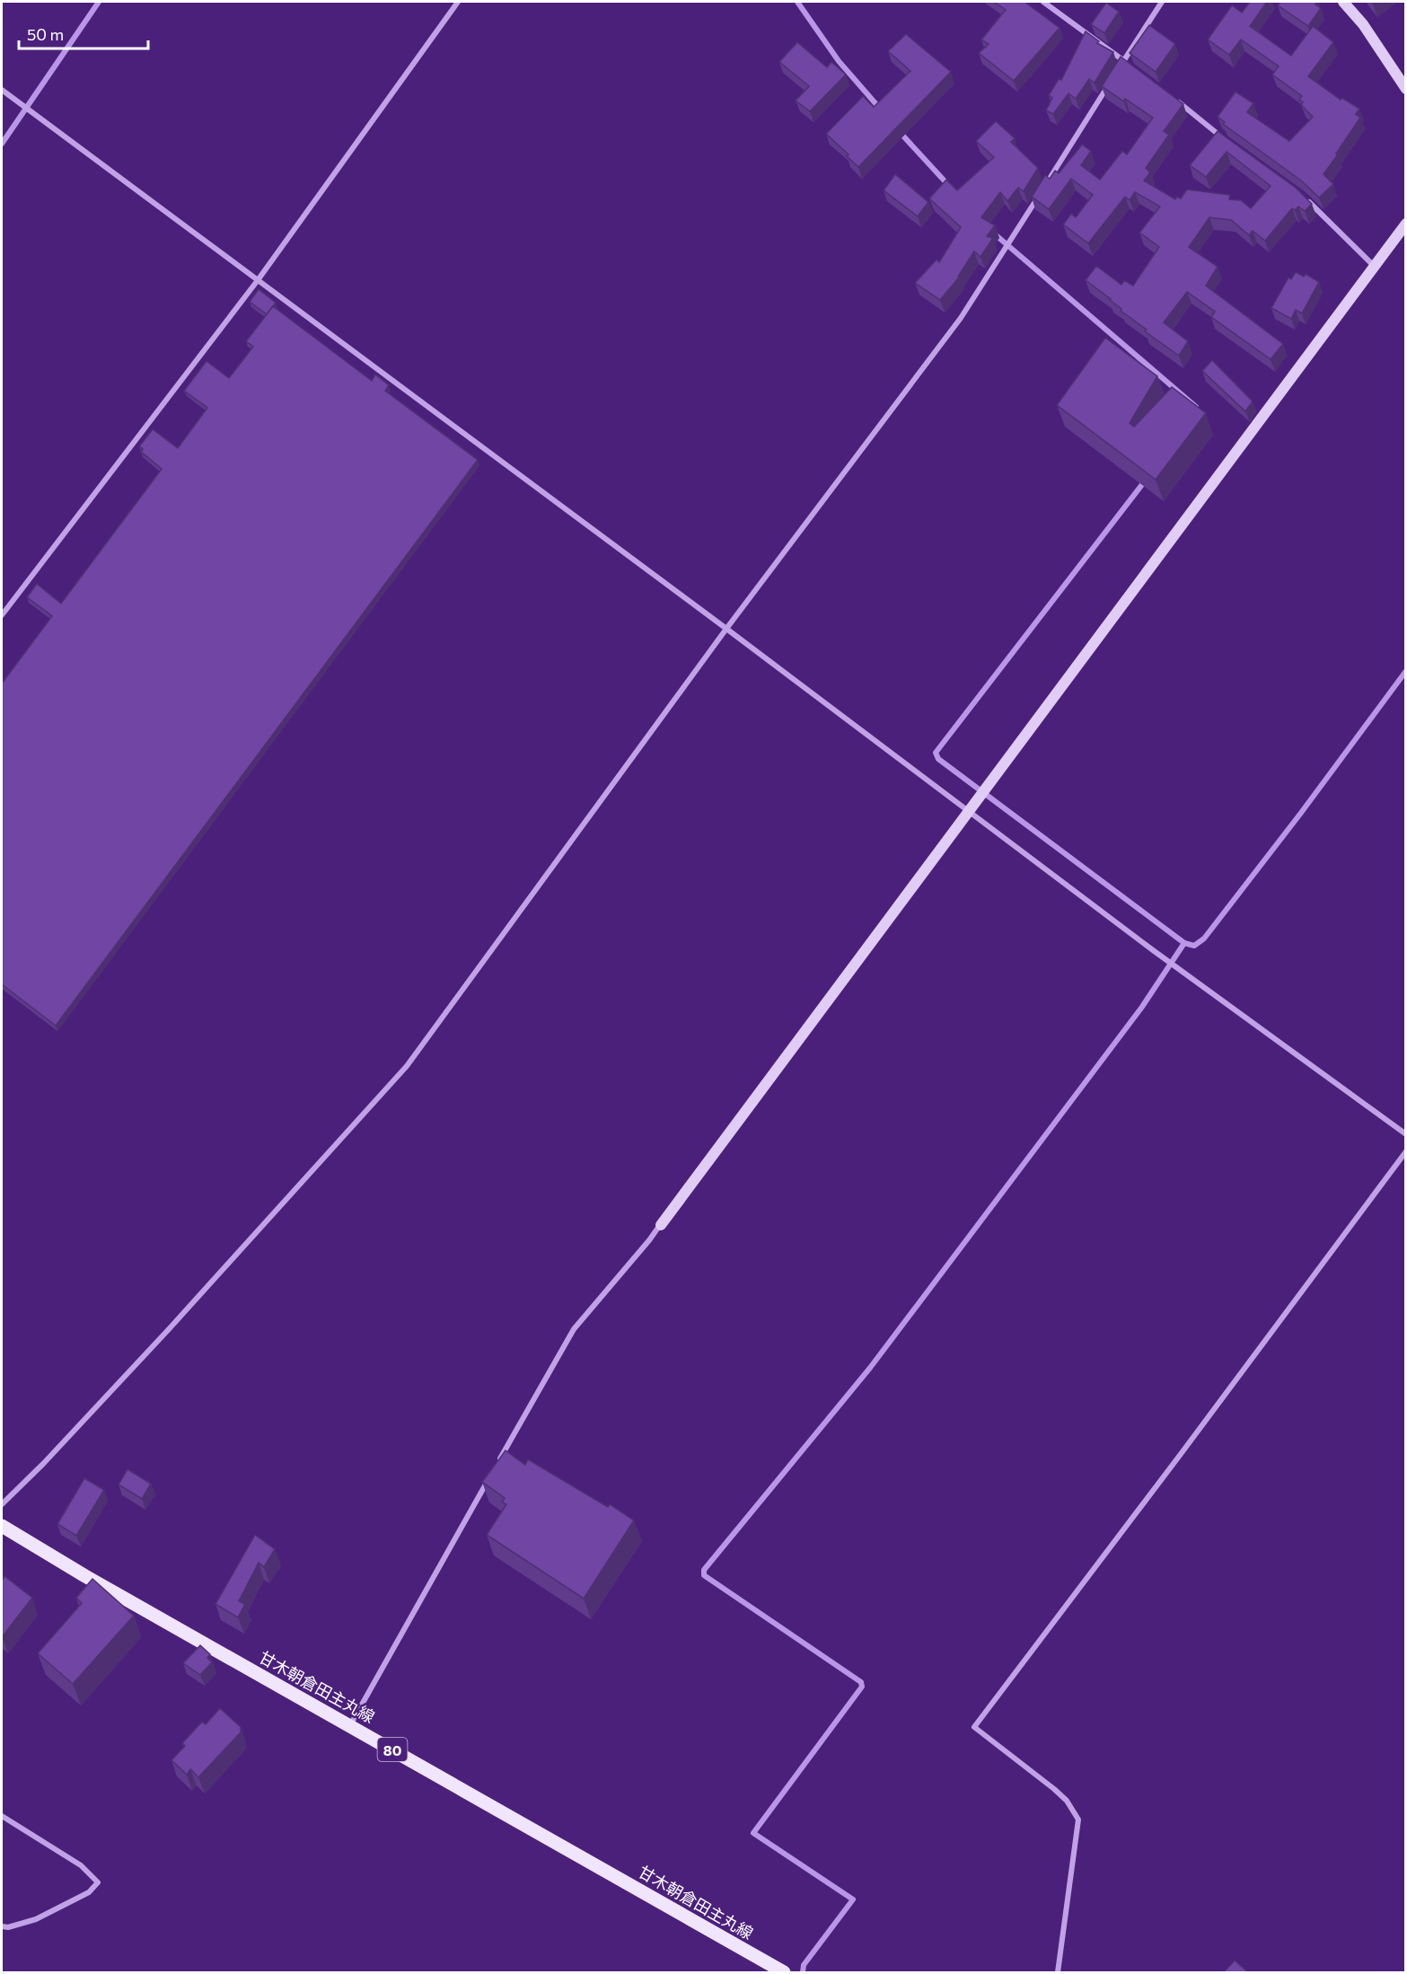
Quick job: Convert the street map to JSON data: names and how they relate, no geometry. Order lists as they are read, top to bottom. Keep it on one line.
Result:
{"streets":{"main road":["甘木朝倉田主丸線","80"]},"scale_bar":"50 m"}
